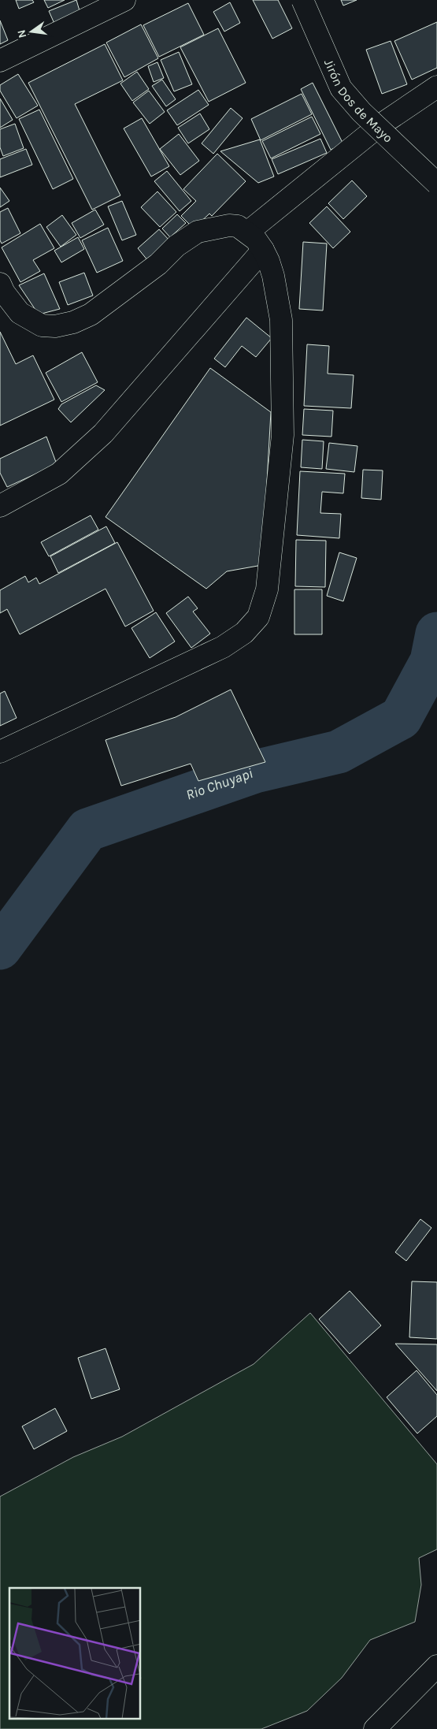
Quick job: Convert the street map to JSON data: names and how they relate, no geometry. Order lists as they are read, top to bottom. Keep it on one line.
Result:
{"streets":{"main road":["Jirón Dos de Mayo"]},"water":["Rio Chuyapi"],"north":"left"}
